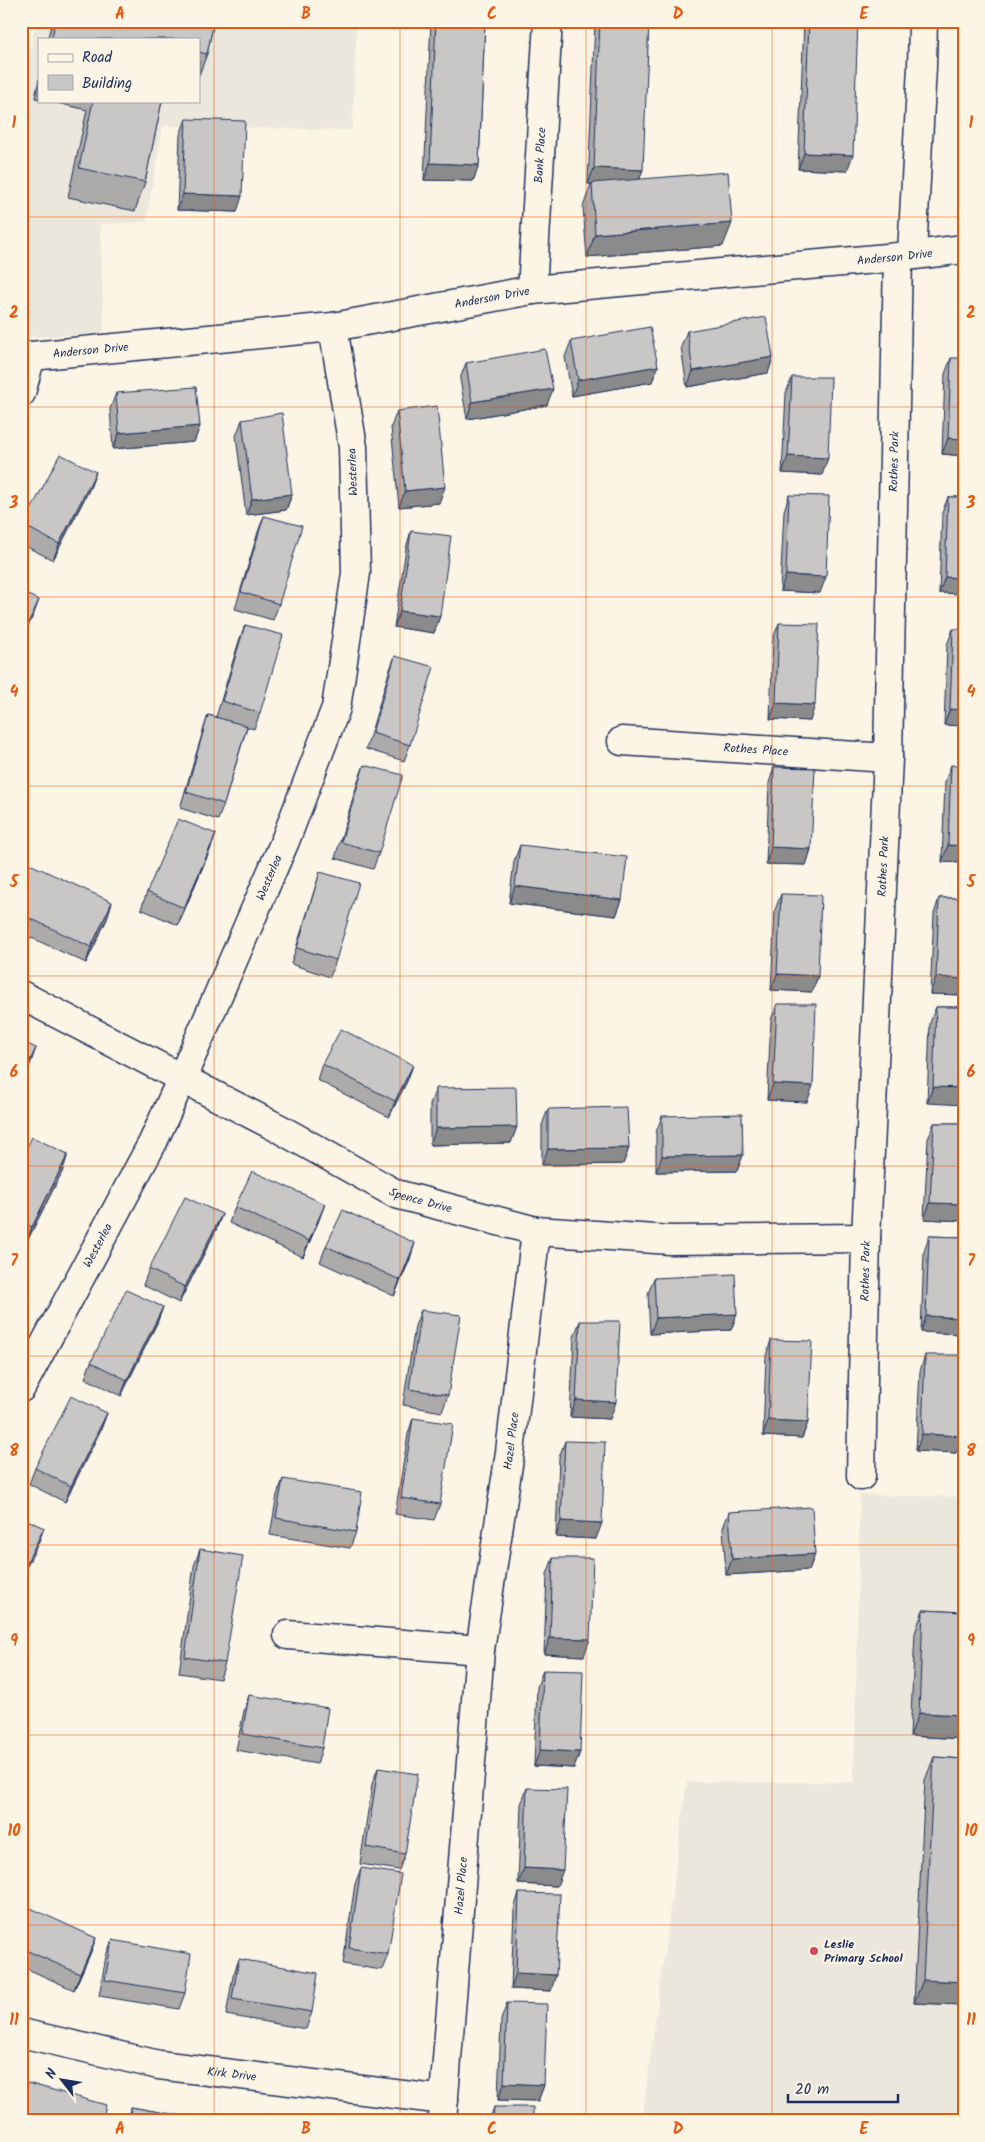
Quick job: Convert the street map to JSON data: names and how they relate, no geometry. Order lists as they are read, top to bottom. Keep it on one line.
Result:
{"streets":{"street":["Bank Place","Anderson Drive","Rothes Park","Westerlea","Rothes Place","Spence Drive","Hazel Place","Kirk Drive"]},"crossings":[["Bank Place","Anderson Drive"],["Anderson Drive","Rothes Park"],["Anderson Drive","Westerlea"],["Rothes Park","Rothes Place"],["Rothes Park","Spence Drive"],["Westerlea","Spence Drive"],["Spence Drive","Hazel Place"],["Hazel Place","Kirk Drive"]],"places":["Leslie Primary School"],"legend":["Road","Building"],"scale_bar":"20 m","north":"top left","grid":{"columns":["A","B","C","D","E"],"rows":["1","2","3","4","5","6","7","8","9","10","11"]}}
